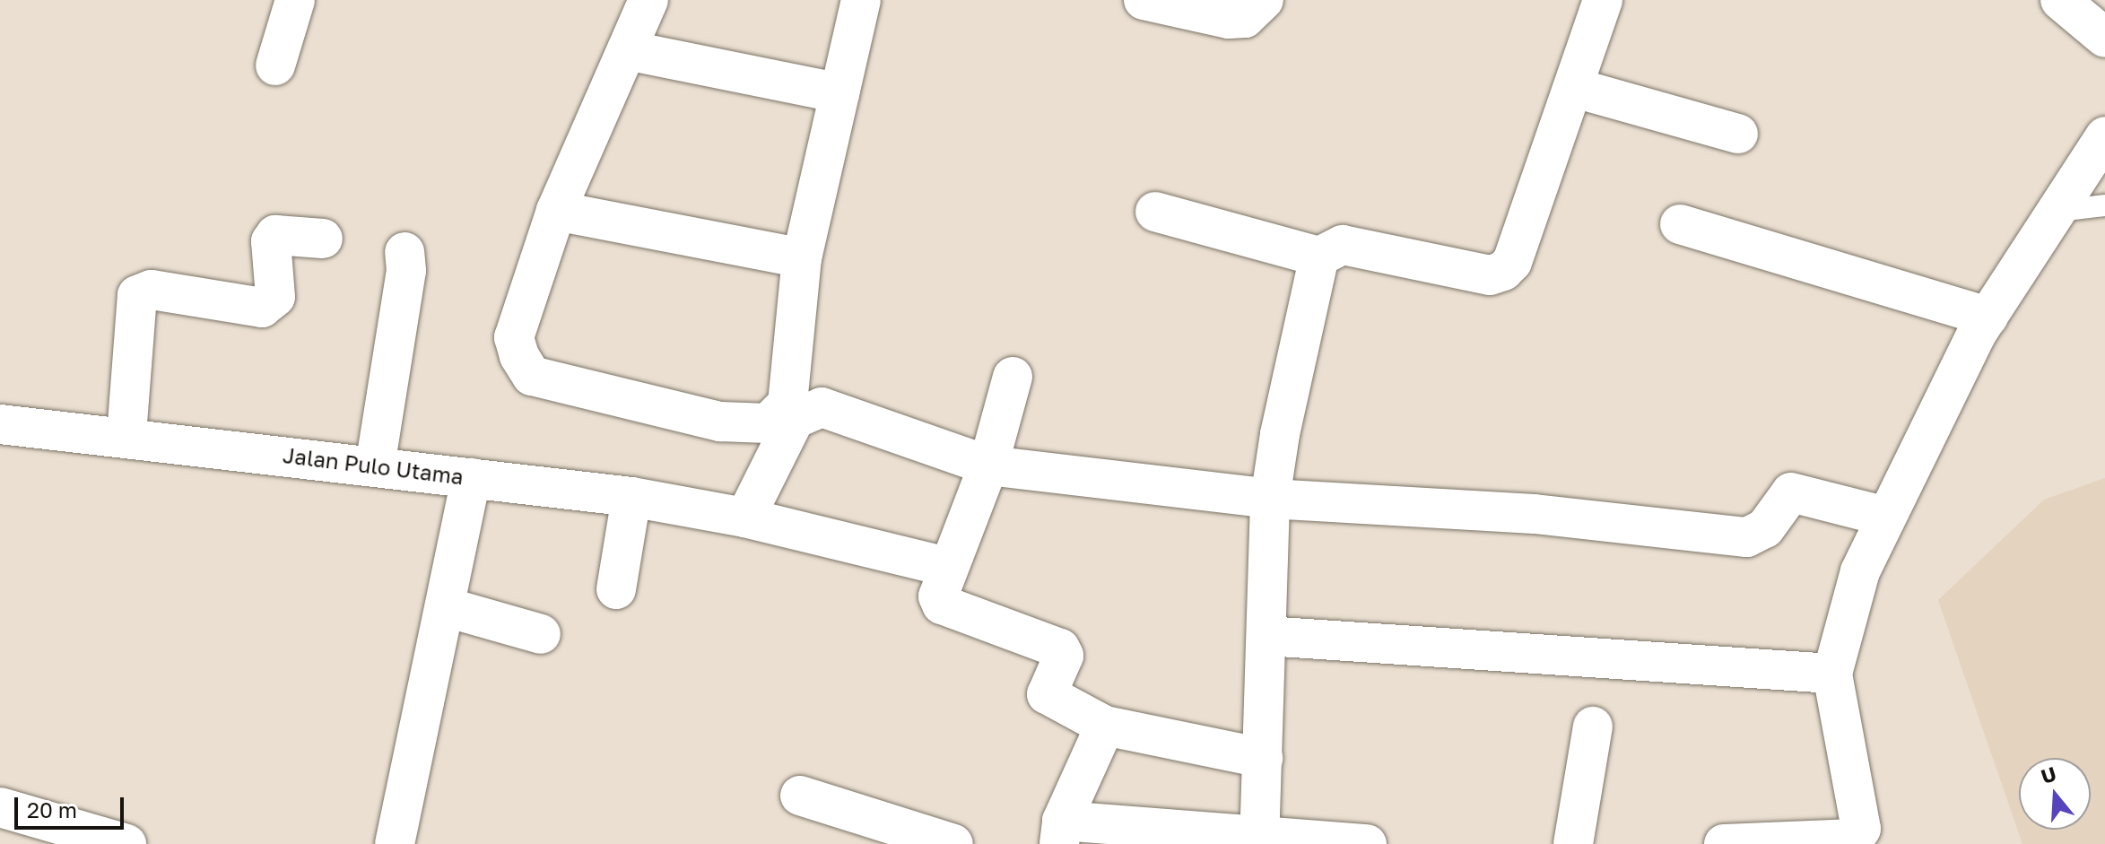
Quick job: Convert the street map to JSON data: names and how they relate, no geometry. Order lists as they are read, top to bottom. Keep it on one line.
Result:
{"streets":{"street":["Jalan Pulo Utama"]},"scale_bar":"20 m","north":"top"}
